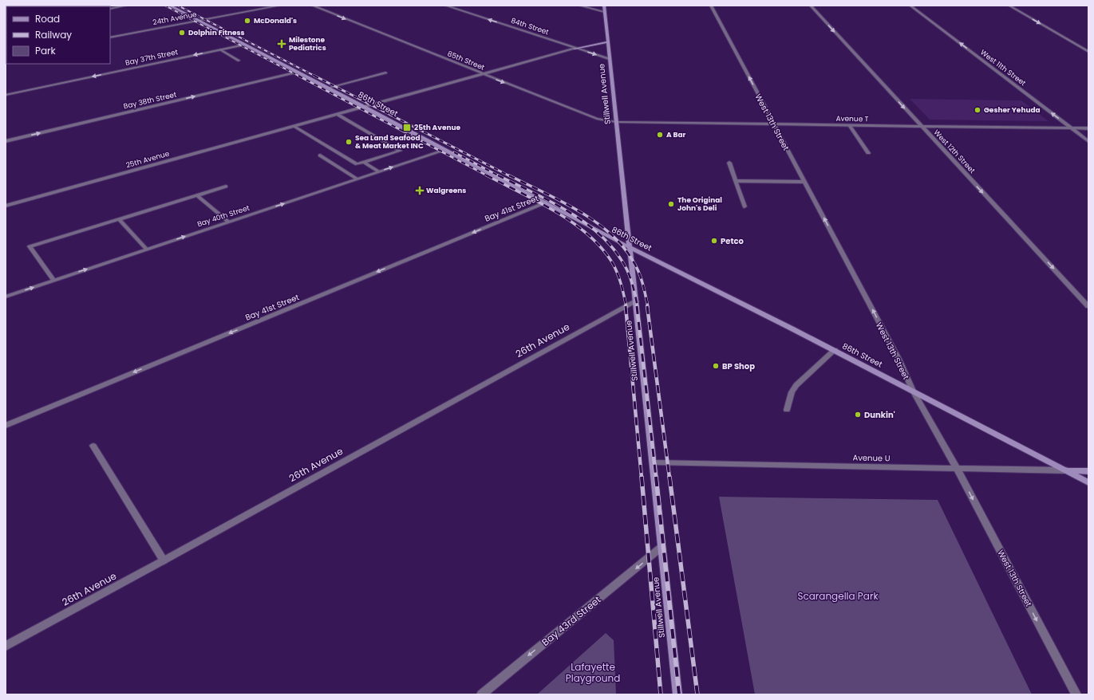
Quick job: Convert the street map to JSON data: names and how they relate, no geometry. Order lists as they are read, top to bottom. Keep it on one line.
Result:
{"streets":{"main road":["Stillwell Avenue","86th Street","25th Avenue","Avenue U"],"street":["24th Avenue","84th Street","Bay 37th Street","85th Street","West 11th Street","Bay 38th Street","Avenue T","West 13th Street","West 12th Street","Bay 41st Street","Bay 40th Street","26th Avenue","Bay 43rd Street"]},"crossings":[["24th Avenue","86th Street"],["84th Street","Stillwell Avenue"],["84th Street","25th Avenue"],["Bay 37th Street","86th Street"],["85th Street","Stillwell Avenue"],["85th Street","Avenue T"],["85th Street","25th Avenue"],["West 11th Street","Avenue T"],["Stillwell Avenue","86th Street"],["Stillwell Avenue","Avenue T"],["Stillwell Avenue","25th Avenue"],["Stillwell Avenue","26th Avenue"],["Stillwell Avenue","Avenue U"],["Stillwell Avenue","Bay 43rd Street"],["Bay 38th Street","86th Street"],["86th Street","West 13th Street"],["86th Street","25th Avenue"],["86th Street","Bay 41st Street"],["86th Street","Bay 40th Street"],["86th Street","Avenue U"],["Avenue T","West 13th Street"],["Avenue T","West 12th Street"],["West 13th Street","Avenue U"]],"one_way":["Bay 37th Street","85th Street","West 11th Street","Bay 38th Street","West 12th Street","Bay 41st Street","Bay 40th Street","Bay 43rd Street"],"parks":["Scarangella Park","Lafayette Playground"],"places":{"other":["McDonald's","Dolphin Fitness","Gesher Yehuda","A Bar","Sea Land Seafood & Meat Market INC","The Original John's Deli","Petco","BP Shop","Dunkin'"],"health":["Milestone Pediatrics","Walgreens"],"transit":["25th Avenue"]},"legend":["Road","Railway","Park"]}
